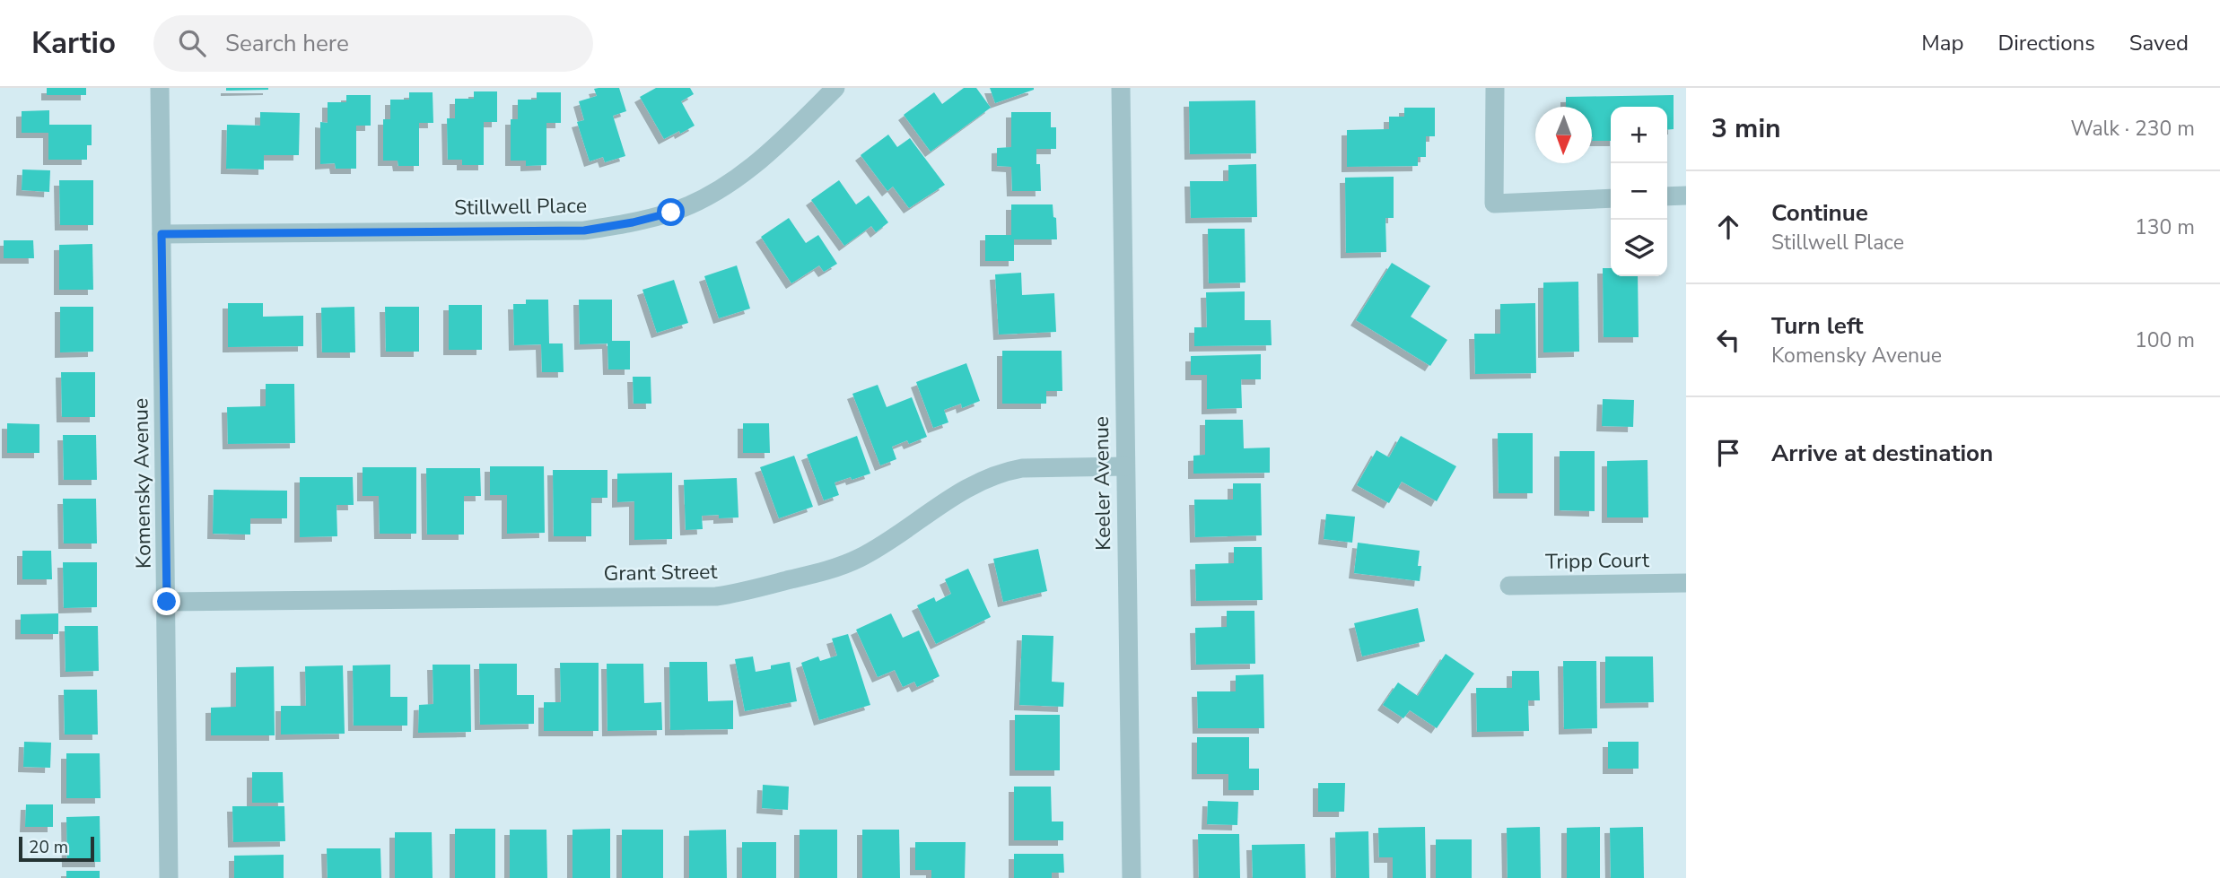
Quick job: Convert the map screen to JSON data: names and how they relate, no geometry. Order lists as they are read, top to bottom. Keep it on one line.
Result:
{"streets":{"street":["Stillwell Place","Komensky Avenue","Keeler Avenue","Tripp Court","Grant Street"]},"crossings":[["Stillwell Place","Komensky Avenue"],["Komensky Avenue","Grant Street"],["Keeler Avenue","Grant Street"]],"scale_bar":"20 m","north":"bottom","page":{"header":"Kartio","search":"Search here","nav":["Map","Directions","Saved"],"heading":["3 min","Walk · 230 m"],"map_buttons":["+","−"],"list":[["Continue","Stillwell Place","130 m"],["Turn left","Komensky Avenue","100 m"],"Arrive at destination"],"scale":"20 m"}}
